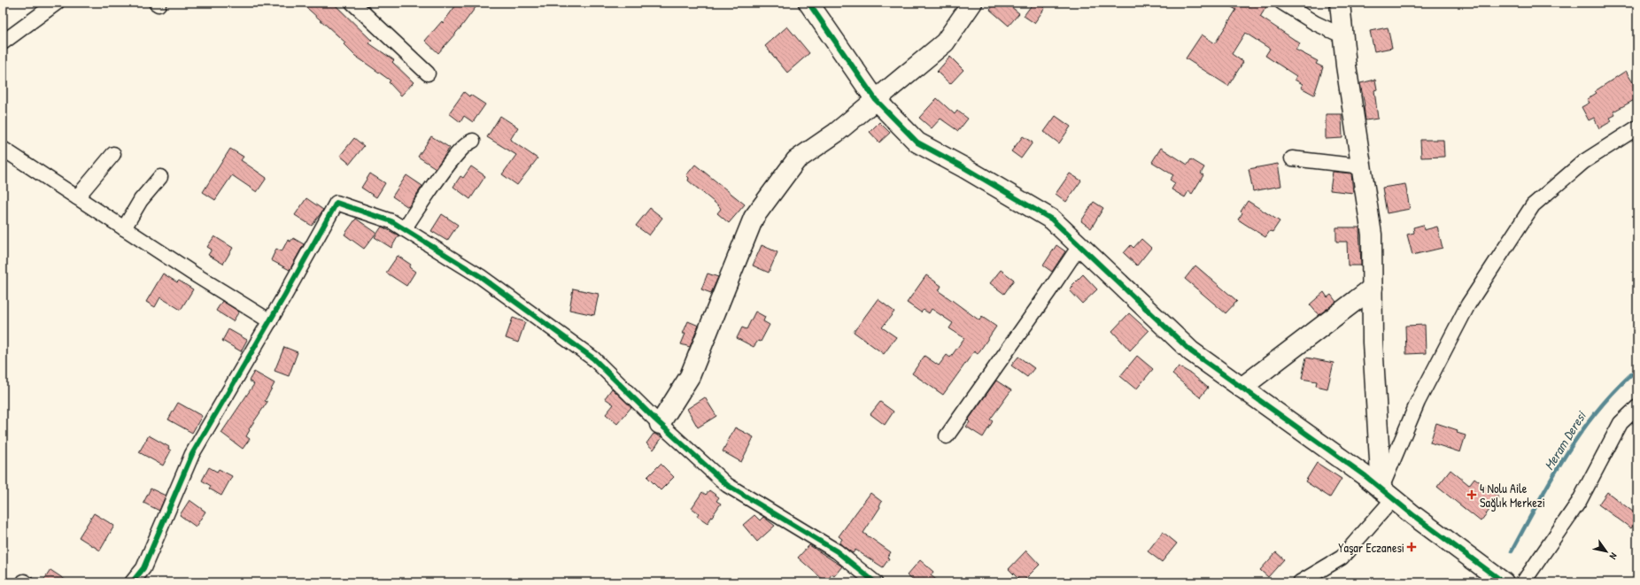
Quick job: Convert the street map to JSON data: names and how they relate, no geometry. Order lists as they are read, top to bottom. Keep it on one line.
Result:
{"water":["Meram Deresi"],"places":{"health":["4 Nolu Aile Sağlık Merkezi","Yaşar Eczanesi"]},"north":"bottom right"}
